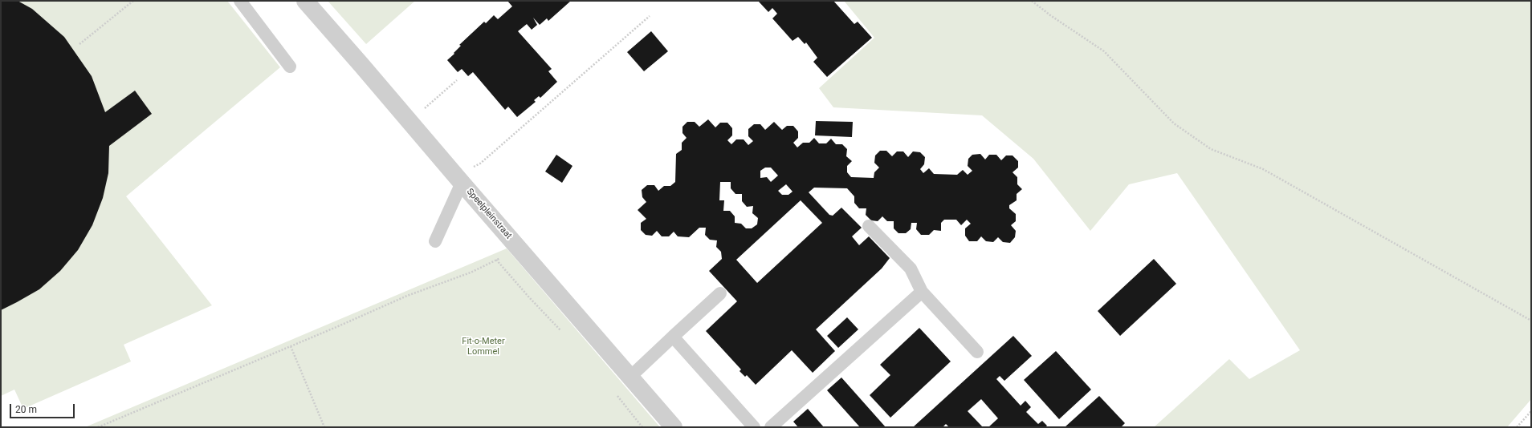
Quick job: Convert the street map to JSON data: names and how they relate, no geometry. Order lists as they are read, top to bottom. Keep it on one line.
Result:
{"streets":{"street":["Speelpleinstraat"]},"parks":["Fit-o-Meter Lommel"],"scale_bar":"20 m"}
